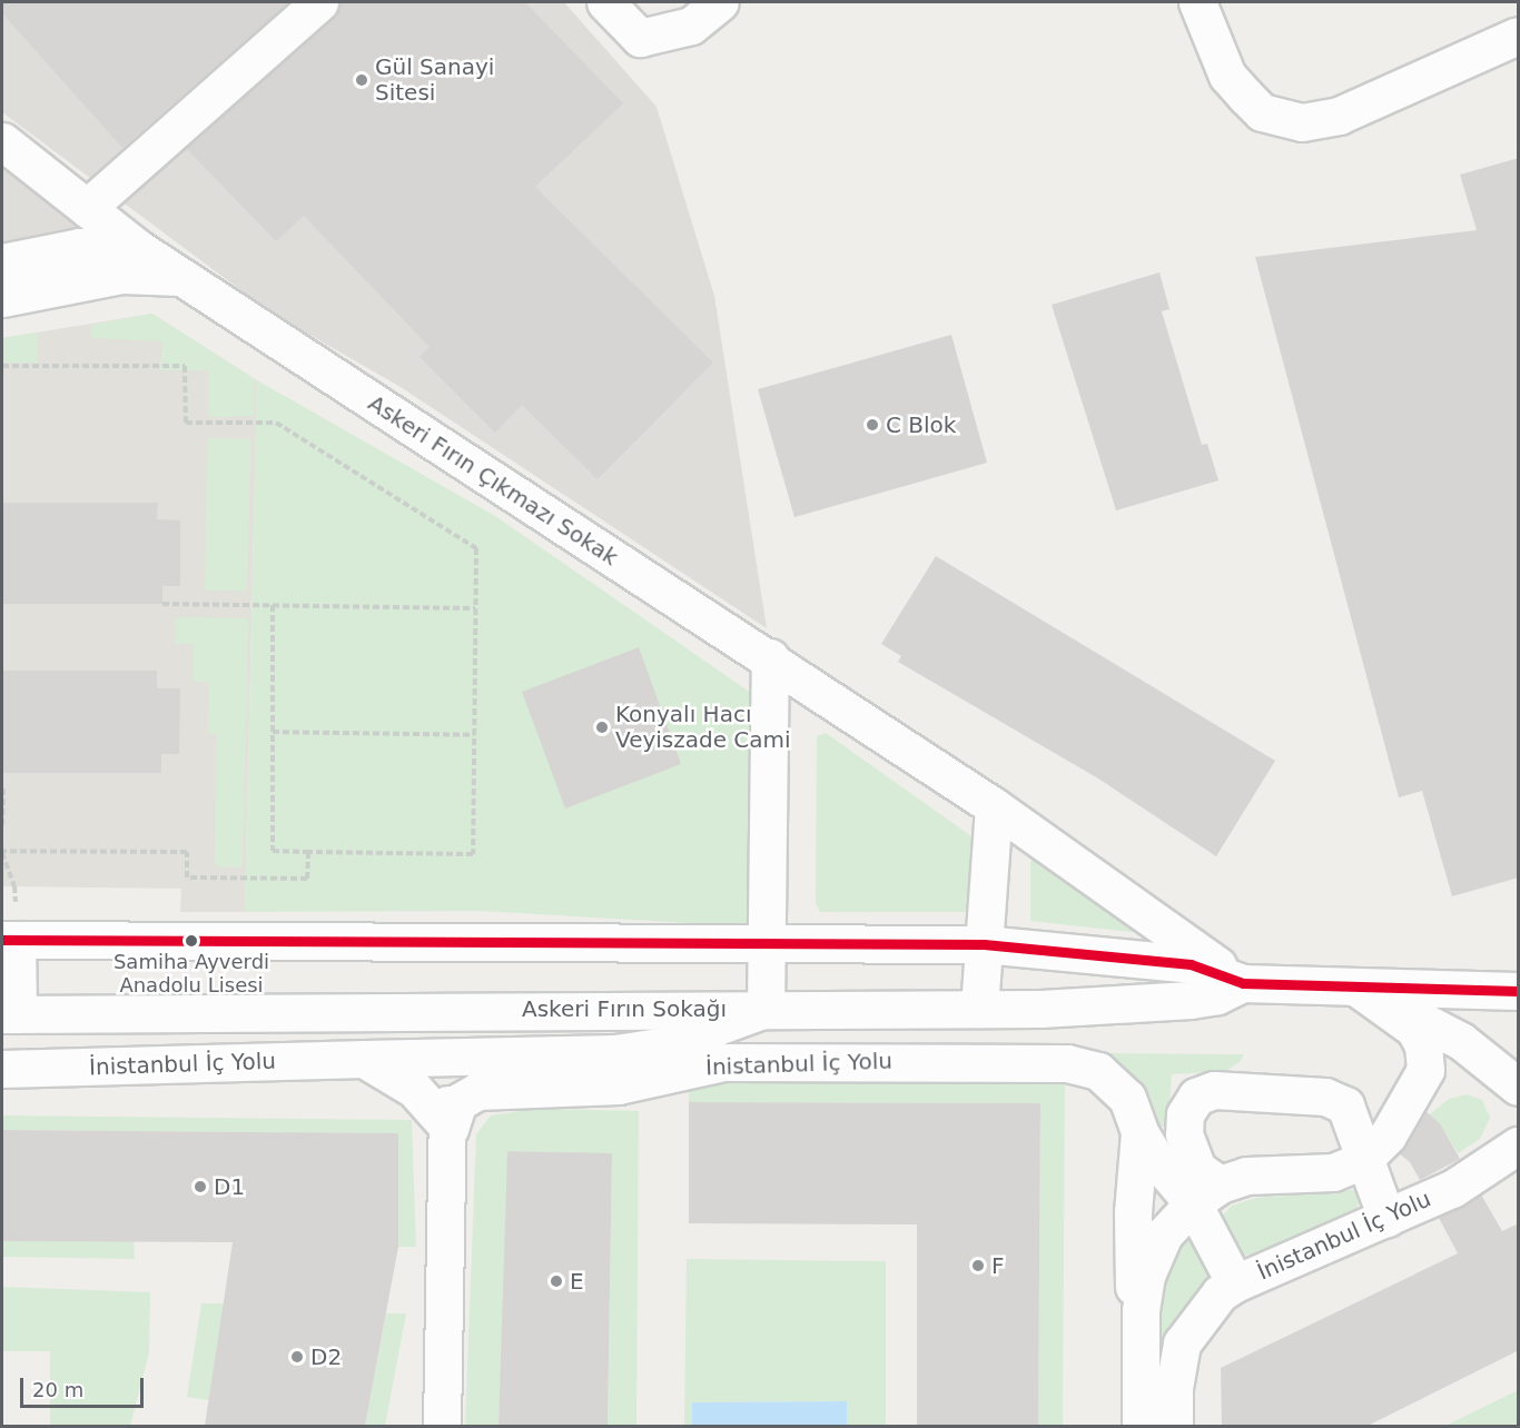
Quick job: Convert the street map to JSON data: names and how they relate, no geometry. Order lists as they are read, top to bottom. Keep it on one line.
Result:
{"streets":{"street":["Askeri Fırın Çıkmazı Sokak","Askeri Fırın Sokağı","İnistanbul İç Yolu"]},"crossings":[["Askeri Fırın Çıkmazı Sokak","Askeri Fırın Sokağı"],["Askeri Fırın Sokağı","İnistanbul İç Yolu"]],"places":["Gül Sanayi Sitesi","C Blok","Konyalı Hacı Veyiszade Cami","Samiha Ayverdi Anadolu Lisesi","D1","F","E","D2"],"scale_bar":"20 m"}
